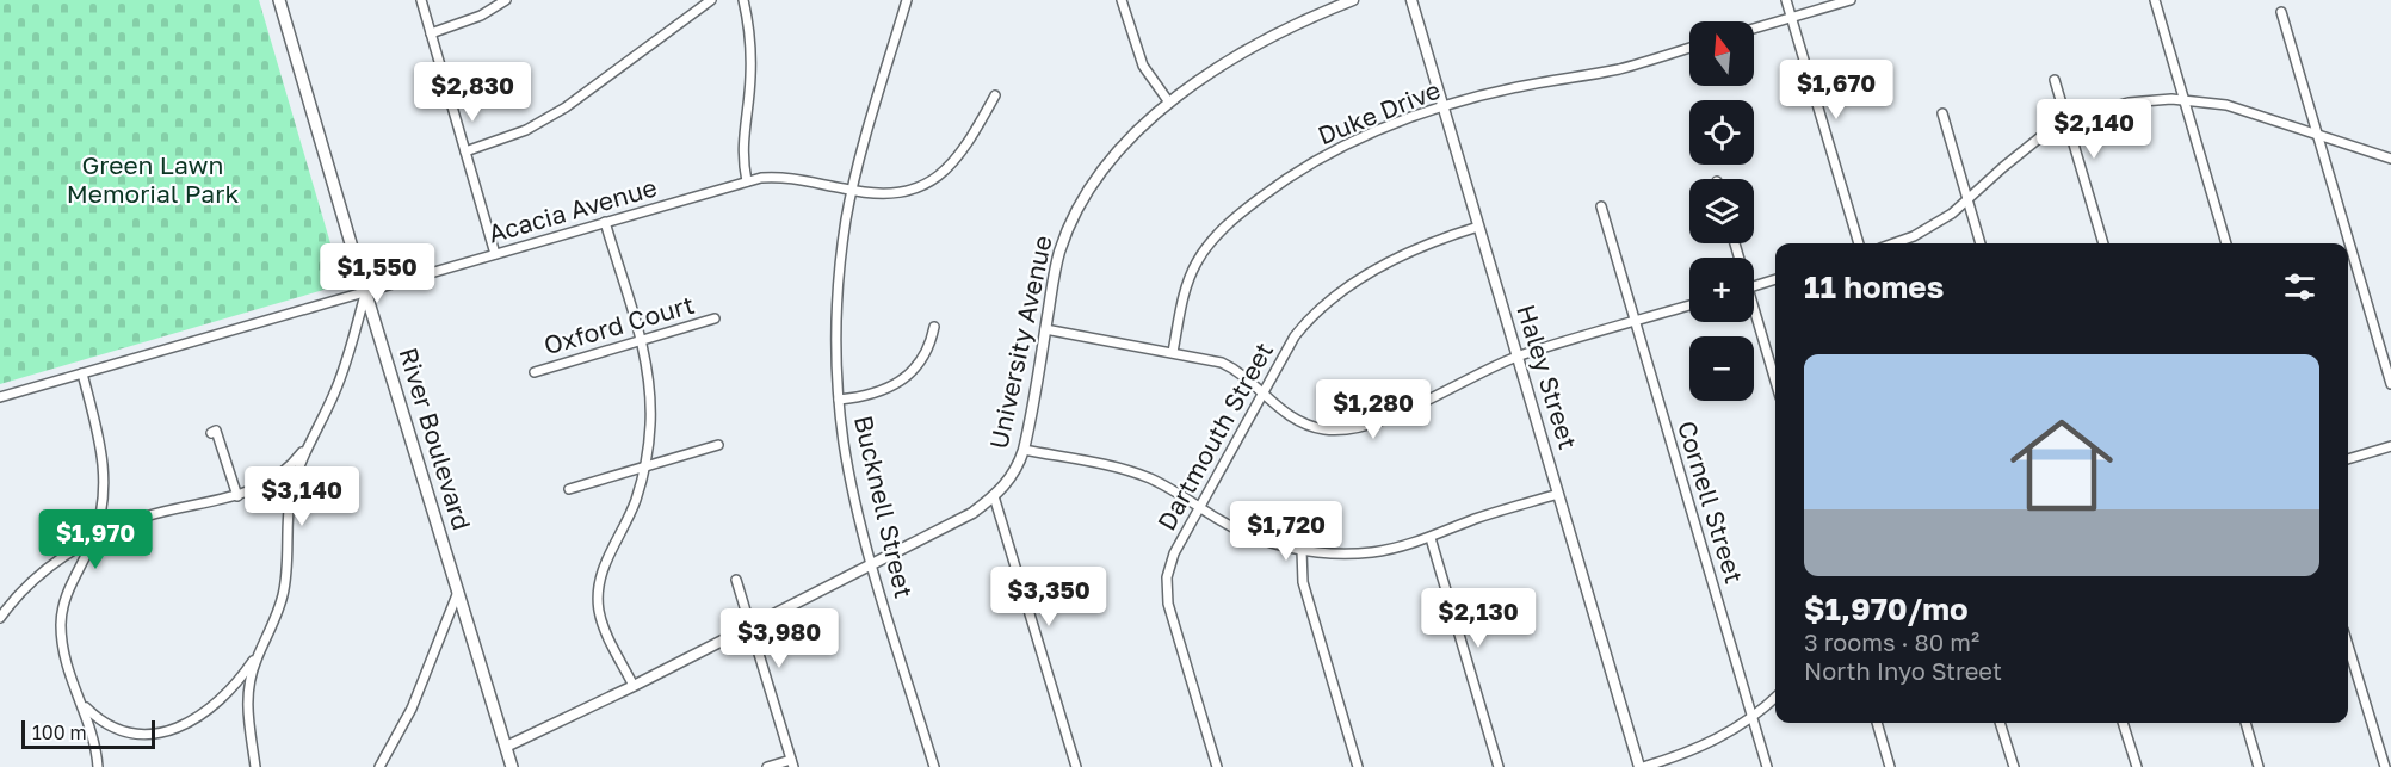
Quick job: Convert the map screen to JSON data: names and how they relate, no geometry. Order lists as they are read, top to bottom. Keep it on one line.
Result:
{"streets":{"main road":["River Boulevard"],"street":["Duke Drive","Acacia Avenue","Oxford Court","University Avenue","Haley Street","Dartmouth Street","Cornell Street","Bucknell Street"]},"crossings":[["Duke Drive","Haley Street"],["Acacia Avenue","River Boulevard"],["Acacia Avenue","Bucknell Street"],["University Avenue","River Boulevard"],["University Avenue","Bucknell Street"],["Haley Street","Dartmouth Street"]],"parks":["Green Lawn Memorial Park"],"scale_bar":"100 m","north":"top","page":{"map_buttons":["+","−"],"price":["$1,670","$2,830","$2,140","$1,550","$1,280","$3,140","$1,720","$1,970","$3,350","$2,130","$3,980"],"heading":"11 homes","list":[{"name":"$1,970/mo","note":"3 rooms · 80 m² · North Inyo Street"}],"scale":"100 m"}}
